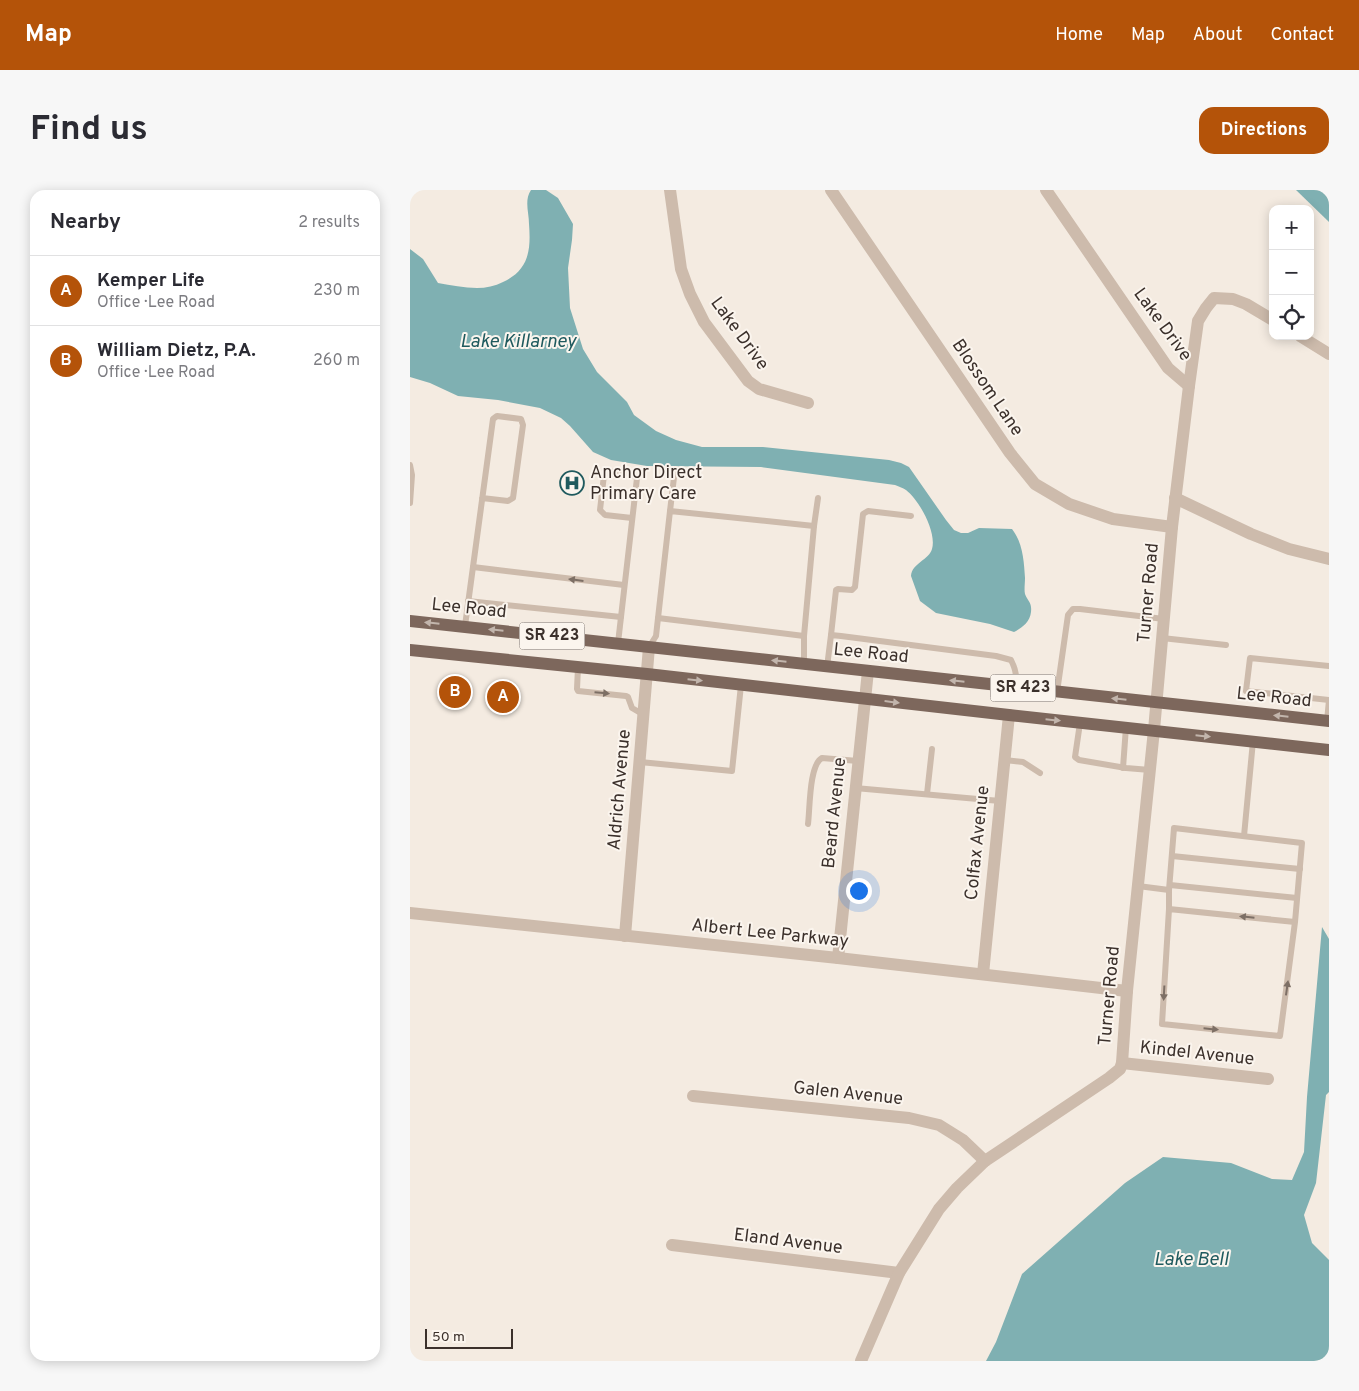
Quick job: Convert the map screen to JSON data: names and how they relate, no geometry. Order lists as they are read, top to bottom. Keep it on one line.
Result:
{"streets":{"main road":["Lee Road","SR 423"],"street":["Lake Drive","Blossom Lane","Turner Road","Aldrich Avenue","Beard Avenue","Colfax Avenue","Albert Lee Parkway","Kindel Avenue","Galen Avenue","Eland Avenue"]},"crossings":[["Lake Drive","Blossom Lane"],["Lake Drive","Turner Road"],["Blossom Lane","Turner Road"],["Turner Road","Lee Road"],["Turner Road","SR 423"],["Turner Road","Albert Lee Parkway"],["Turner Road","Kindel Avenue"],["Turner Road","Galen Avenue"],["Turner Road","Eland Avenue"],["Lee Road","Aldrich Avenue"],["Lee Road","Beard Avenue"],["SR 423","Aldrich Avenue"],["SR 423","Beard Avenue"],["SR 423","Colfax Avenue"],["Aldrich Avenue","Albert Lee Parkway"],["Beard Avenue","Albert Lee Parkway"],["Colfax Avenue","Albert Lee Parkway"]],"water":["Lake Killarney","Lake Bell"],"places":{"hospital":["Anchor Direct Primary Care"]},"scale_bar":"50 m","page":{"header":"Map","nav":["Home","Map","About","Contact"],"buttons":"Directions","title":"Find us","heading":["Nearby","2 results"],"map_buttons":["+","−"],"list":[{"mark":"A","name":"Kemper Life","note":"Office · Lee Road","value":"230 m"},{"mark":"B","name":"William Dietz, P.A.","note":"Office · Lee Road","value":"260 m"}],"pins":["B","A"],"scale":"50 m"}}
